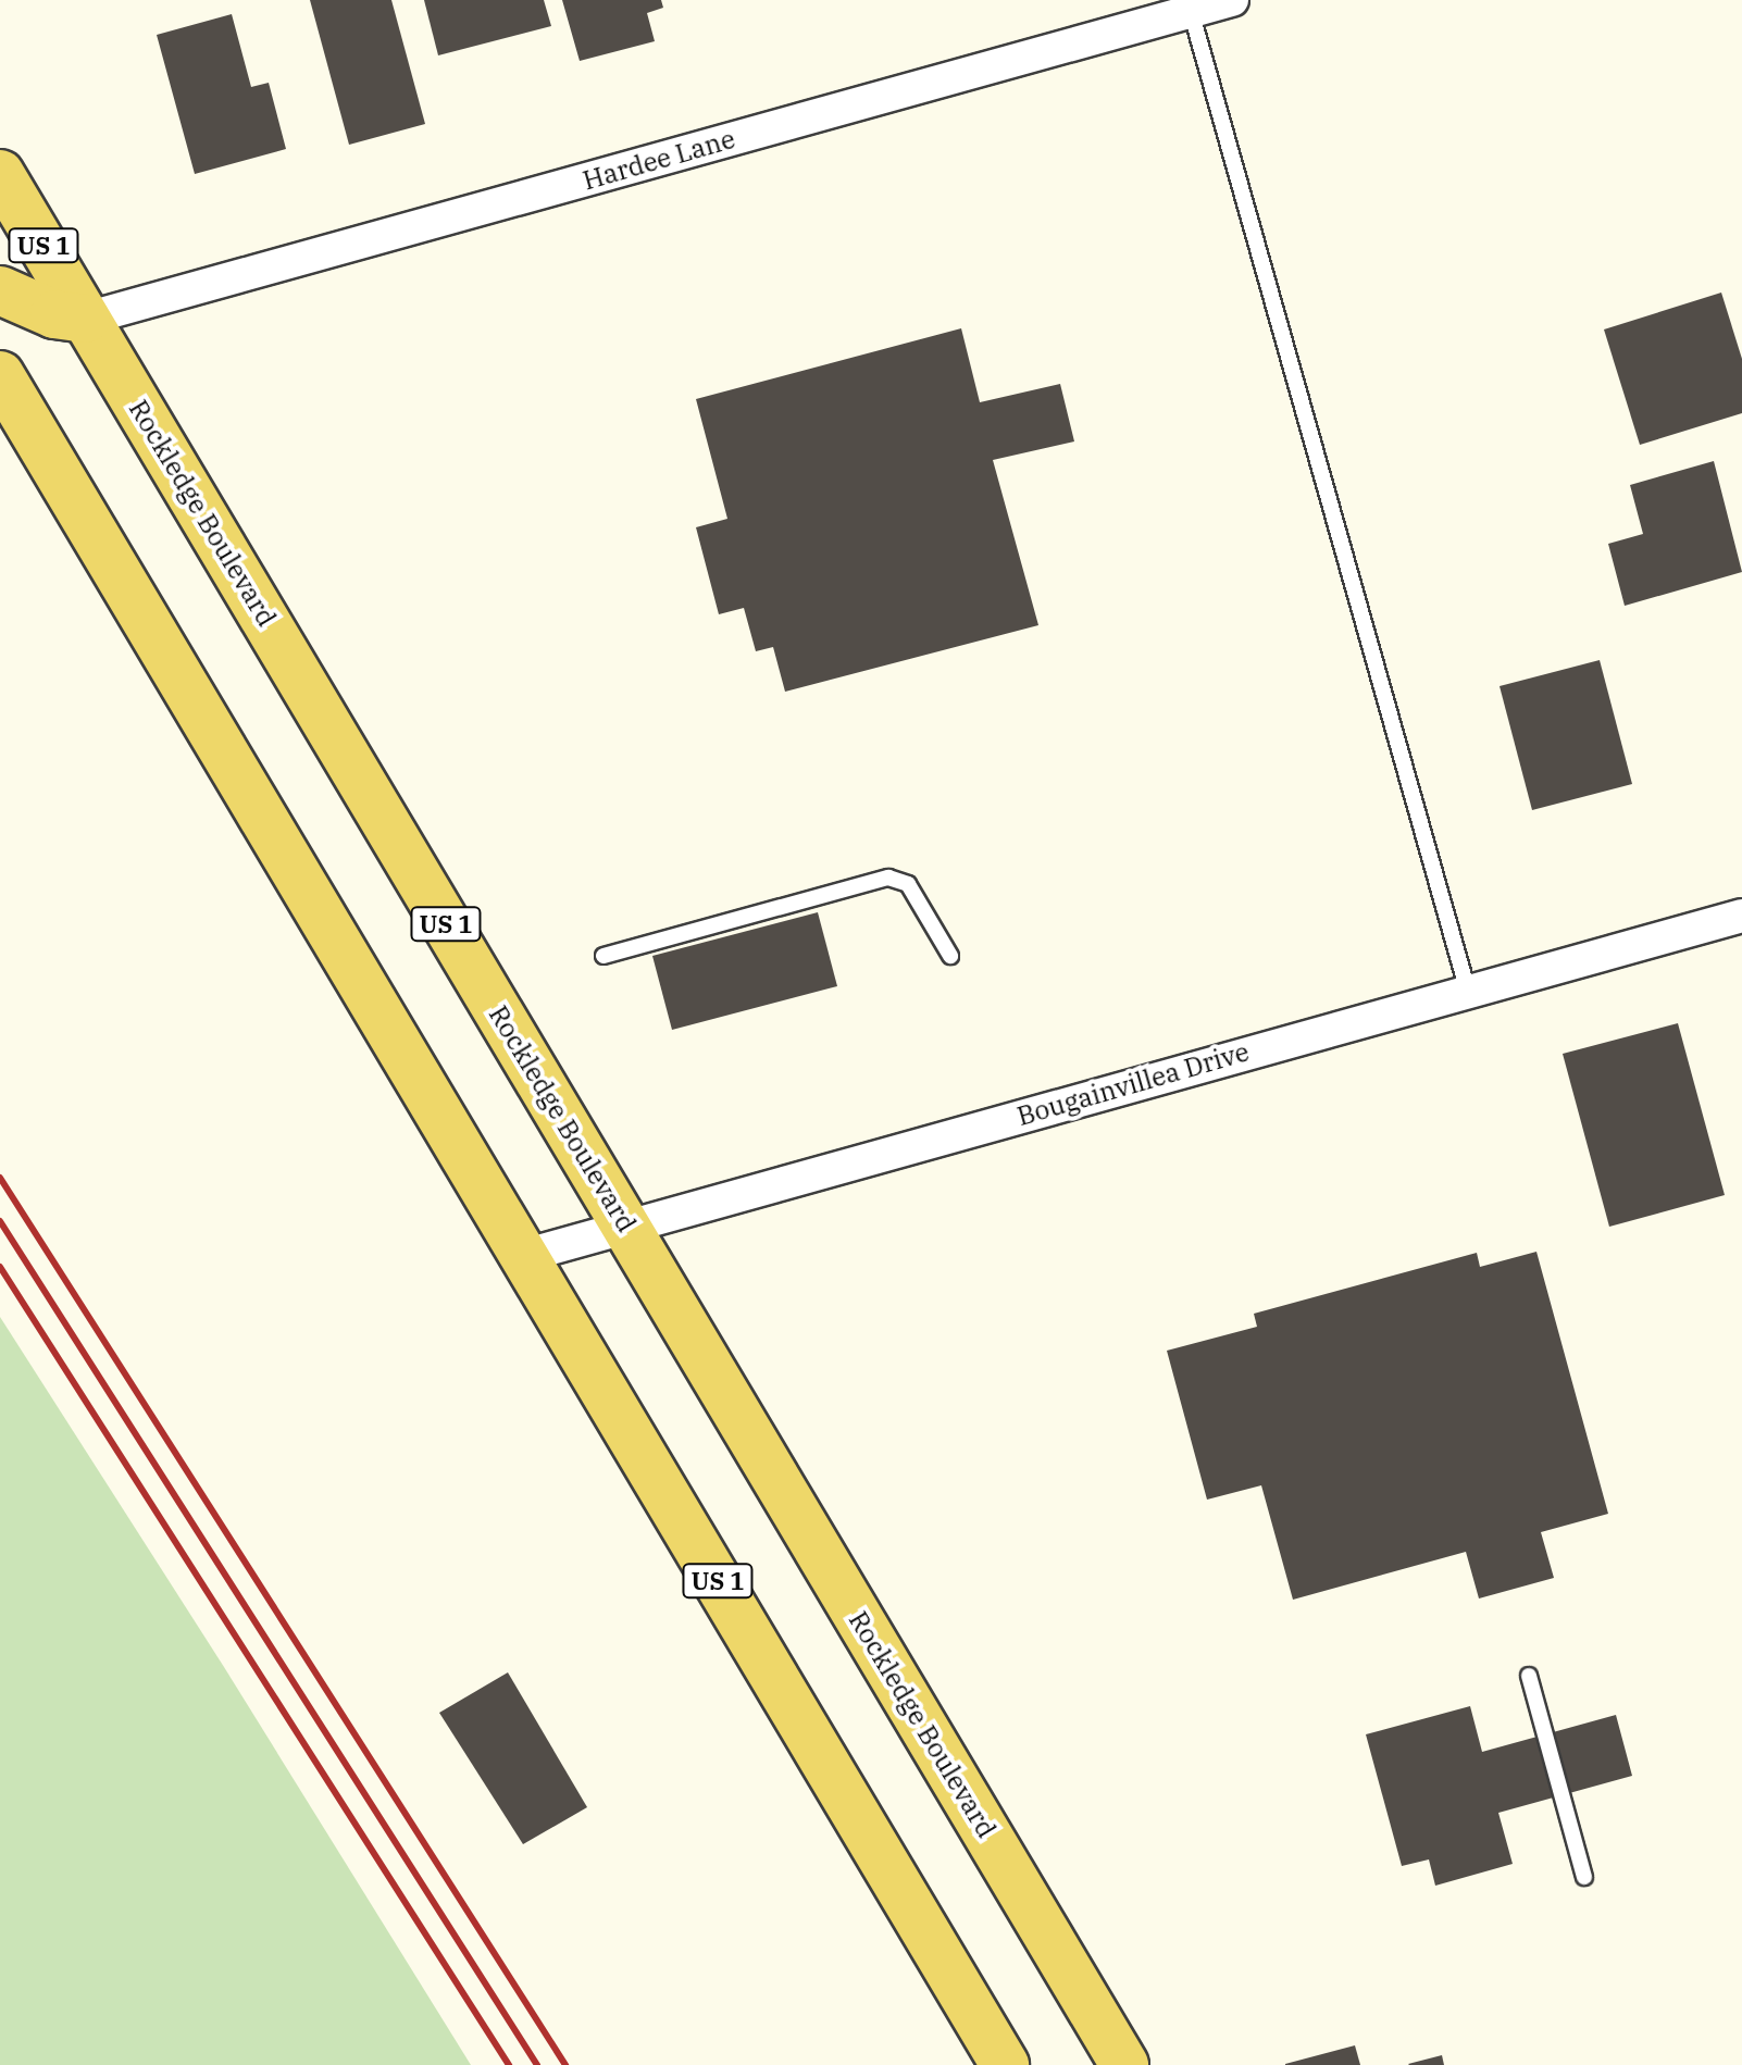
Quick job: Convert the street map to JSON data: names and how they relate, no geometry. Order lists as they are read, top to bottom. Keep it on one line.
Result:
{"streets":{"main road":["US 1","Rockledge Boulevard"],"street":["Hardee Lane","Bougainvillea Drive"]},"crossings":[["Hardee Lane","Rockledge Boulevard"],["US 1","Bougainvillea Drive"],["Rockledge Boulevard","Bougainvillea Drive"]]}
